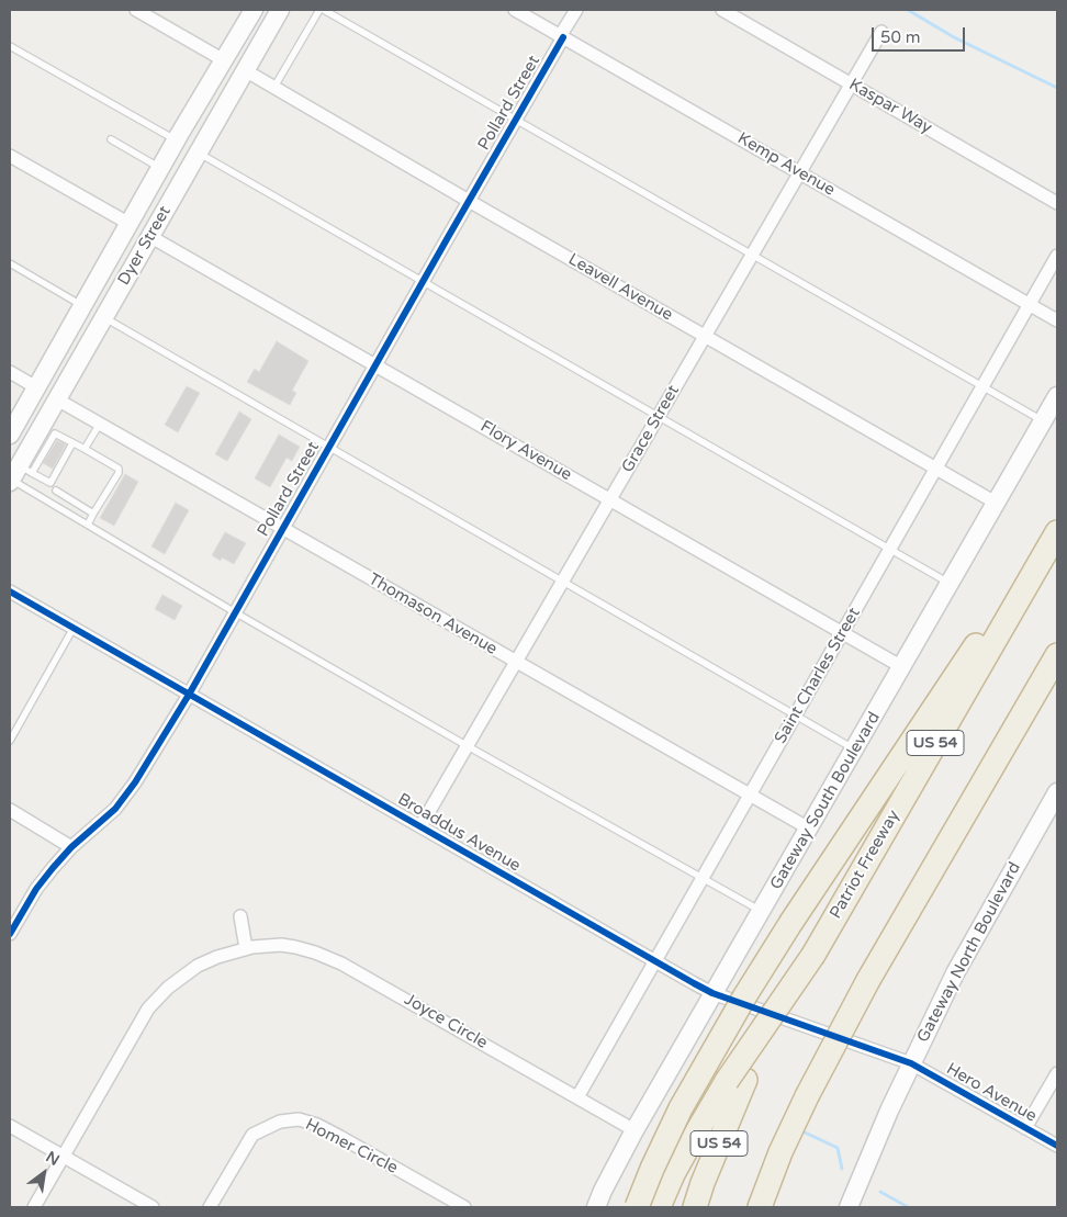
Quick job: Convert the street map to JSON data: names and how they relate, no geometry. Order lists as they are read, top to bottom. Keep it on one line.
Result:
{"streets":{"highway":["US 54","Patriot Freeway"],"main road":["Dyer Street","Gateway South Boulevard","Gateway North Boulevard"],"street":["Pollard Street","Kaspar Way","Kemp Avenue","Leavell Avenue","Grace Street","Flory Avenue","Thomason Avenue","Saint Charles Street","Broaddus Avenue","Joyce Circle","Hero Avenue","Homer Circle"]},"crossings":[["Pollard Street","Kemp Avenue"],["Pollard Street","Leavell Avenue"],["Pollard Street","Flory Avenue"],["Pollard Street","Thomason Avenue"],["Pollard Street","Broaddus Avenue"],["Kaspar Way","Grace Street"],["Kemp Avenue","Grace Street"],["Kemp Avenue","Saint Charles Street"],["Dyer Street","Leavell Avenue"],["Dyer Street","Flory Avenue"],["Dyer Street","Thomason Avenue"],["Leavell Avenue","Grace Street"],["Leavell Avenue","Saint Charles Street"],["Leavell Avenue","Gateway South Boulevard"],["Grace Street","Flory Avenue"],["Grace Street","Thomason Avenue"],["Grace Street","Broaddus Avenue"],["Flory Avenue","Saint Charles Street"],["Flory Avenue","Gateway South Boulevard"],["Thomason Avenue","Saint Charles Street"],["Thomason Avenue","Gateway South Boulevard"],["Saint Charles Street","Broaddus Avenue"],["Saint Charles Street","Joyce Circle"],["US 54","Patriot Freeway"],["Gateway South Boulevard","Broaddus Avenue"],["Gateway South Boulevard","Joyce Circle"],["Broaddus Avenue","Gateway North Boulevard"],["Broaddus Avenue","Hero Avenue"],["Gateway North Boulevard","Hero Avenue"]],"scale_bar":"50 m","north":"top right"}
